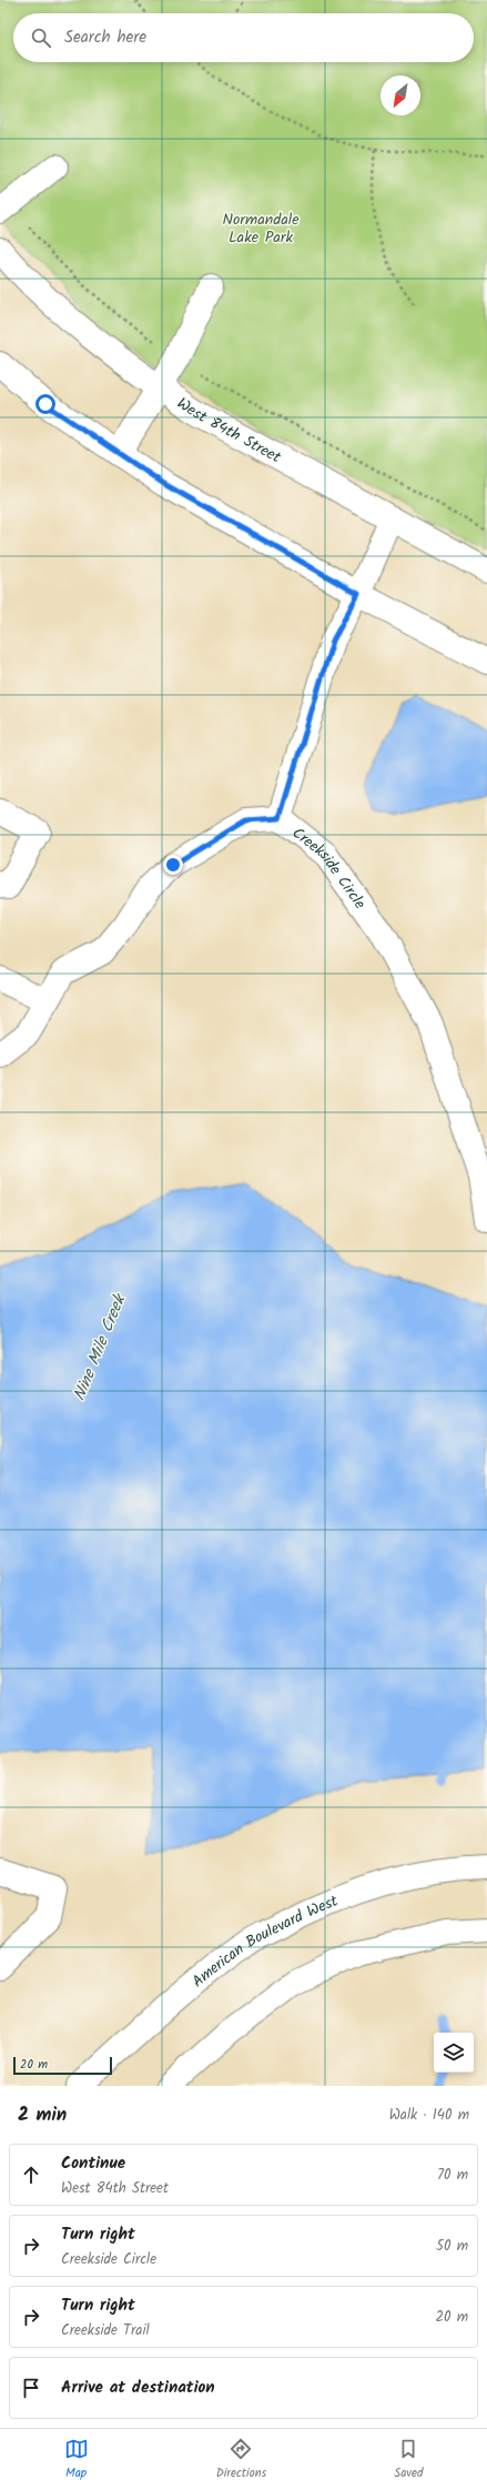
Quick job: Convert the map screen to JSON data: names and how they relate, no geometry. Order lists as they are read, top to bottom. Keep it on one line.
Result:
{"streets":{"street":["West 84th Street","Creekside Circle","American Boulevard West"]},"crossings":[["West 84th Street","Creekside Circle"]],"water":["Nine Mile Creek"],"parks":["Normandale Lake Park"],"scale_bar":"20 m","north":"bottom left","page":{"search":"Search here","scale":"20 m","heading":["2 min","Walk · 140 m"],"list":[["Continue","West 84th Street","70 m"],["Turn right","Creekside Circle","50 m"],["Turn right","Creekside Trail","20 m"],"Arrive at destination"],"nav":["Map","Directions","Saved"]}}
